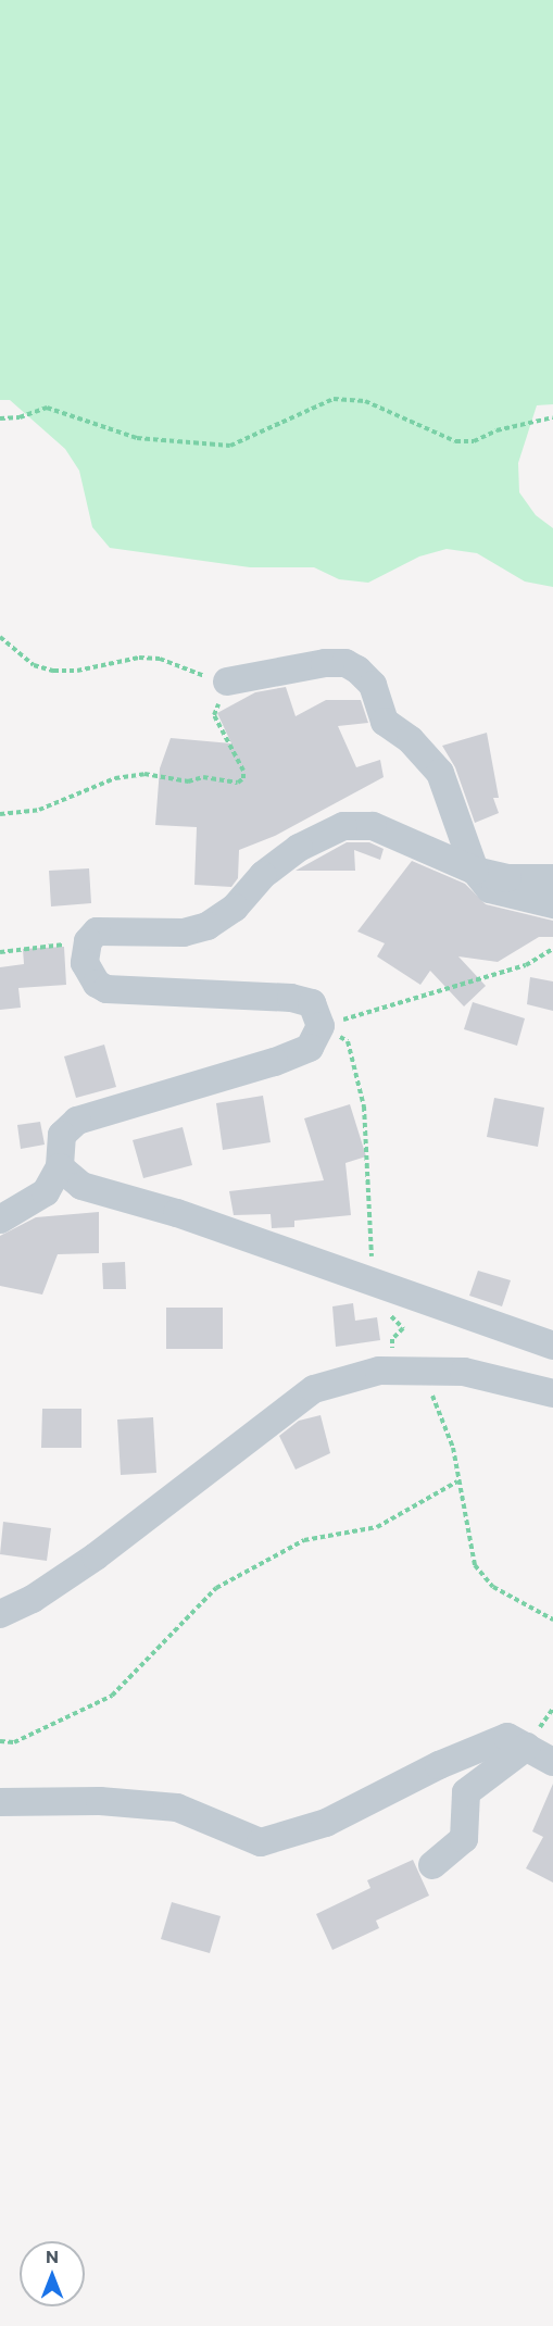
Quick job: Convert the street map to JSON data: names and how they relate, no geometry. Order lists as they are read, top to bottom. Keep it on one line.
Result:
{"north":"top"}
